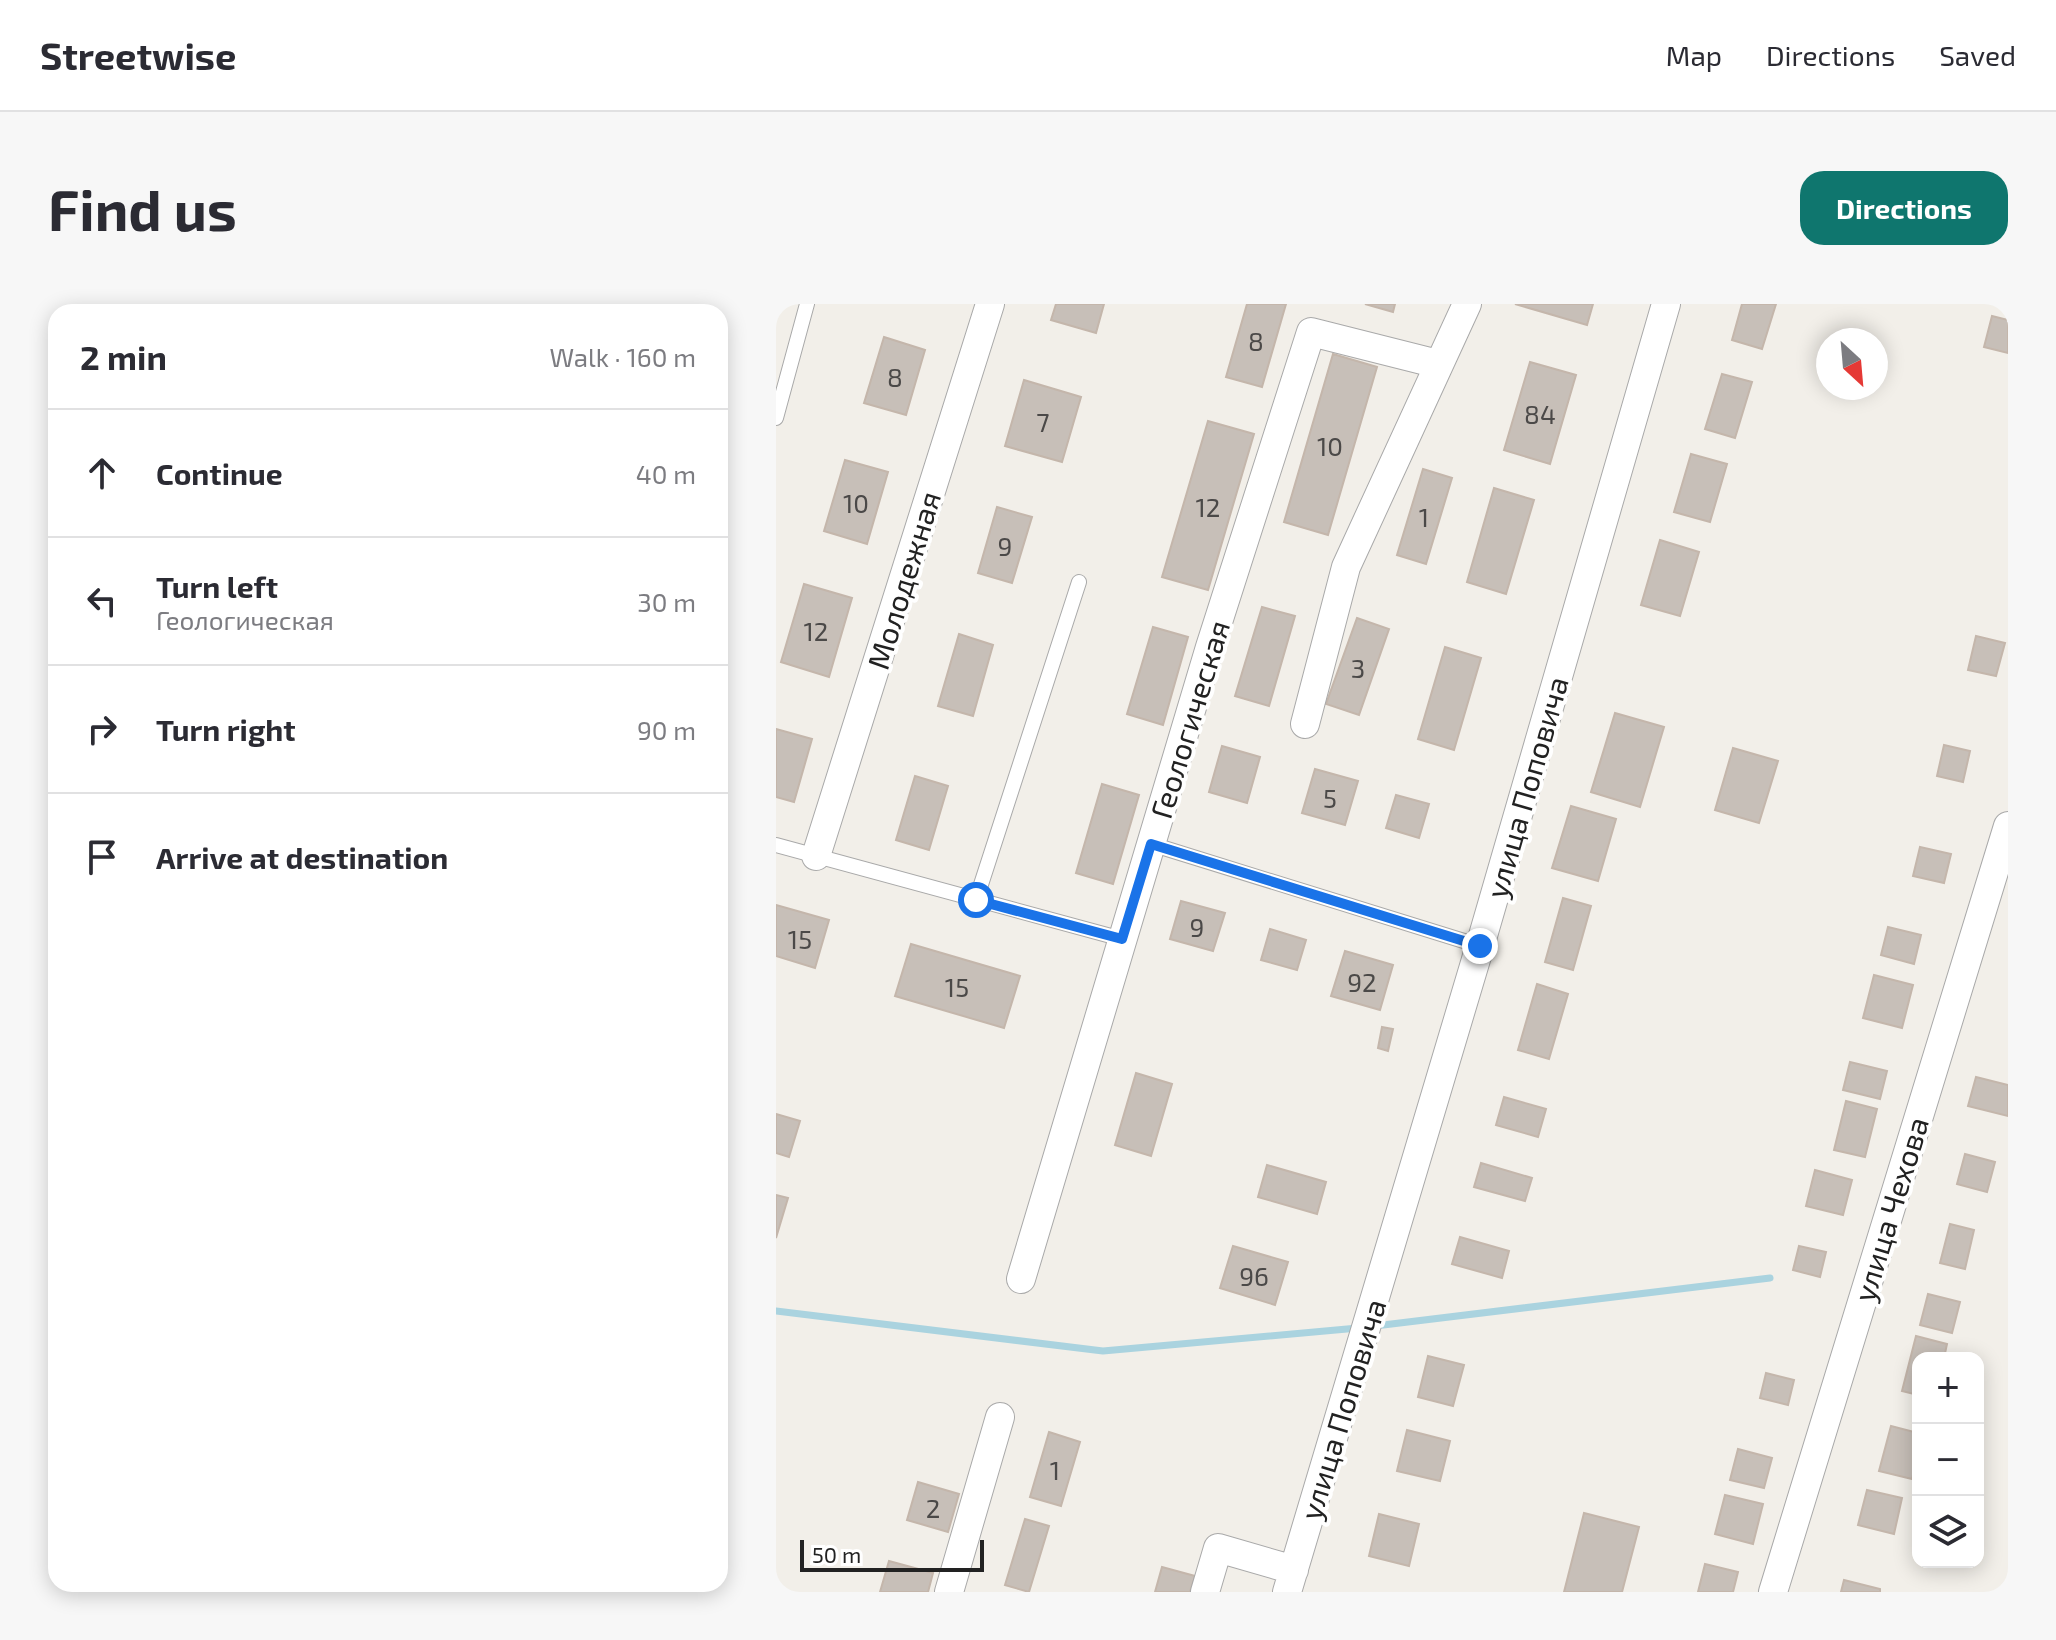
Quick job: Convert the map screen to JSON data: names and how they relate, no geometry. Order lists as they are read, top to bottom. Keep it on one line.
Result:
{"streets":{"street":["Молодежная","Геологическая","улица Поповича","улица Чехова"]},"house_numbers":["8","8","84","7","10","10","12","1","9","12","3","5","9","15","92","15","96","1","2"],"scale_bar":"50 m","north":"bottom right","page":{"header":"Streetwise","nav":["Map","Directions","Saved"],"buttons":"Directions","title":"Find us","heading":["2 min","Walk · 160 m"],"list":[["Continue","40 m"],["Turn left","Геологическая","30 m"],["Turn right","90 m"],"Arrive at destination"],"map_buttons":["+","−"],"scale":"50 m"}}
